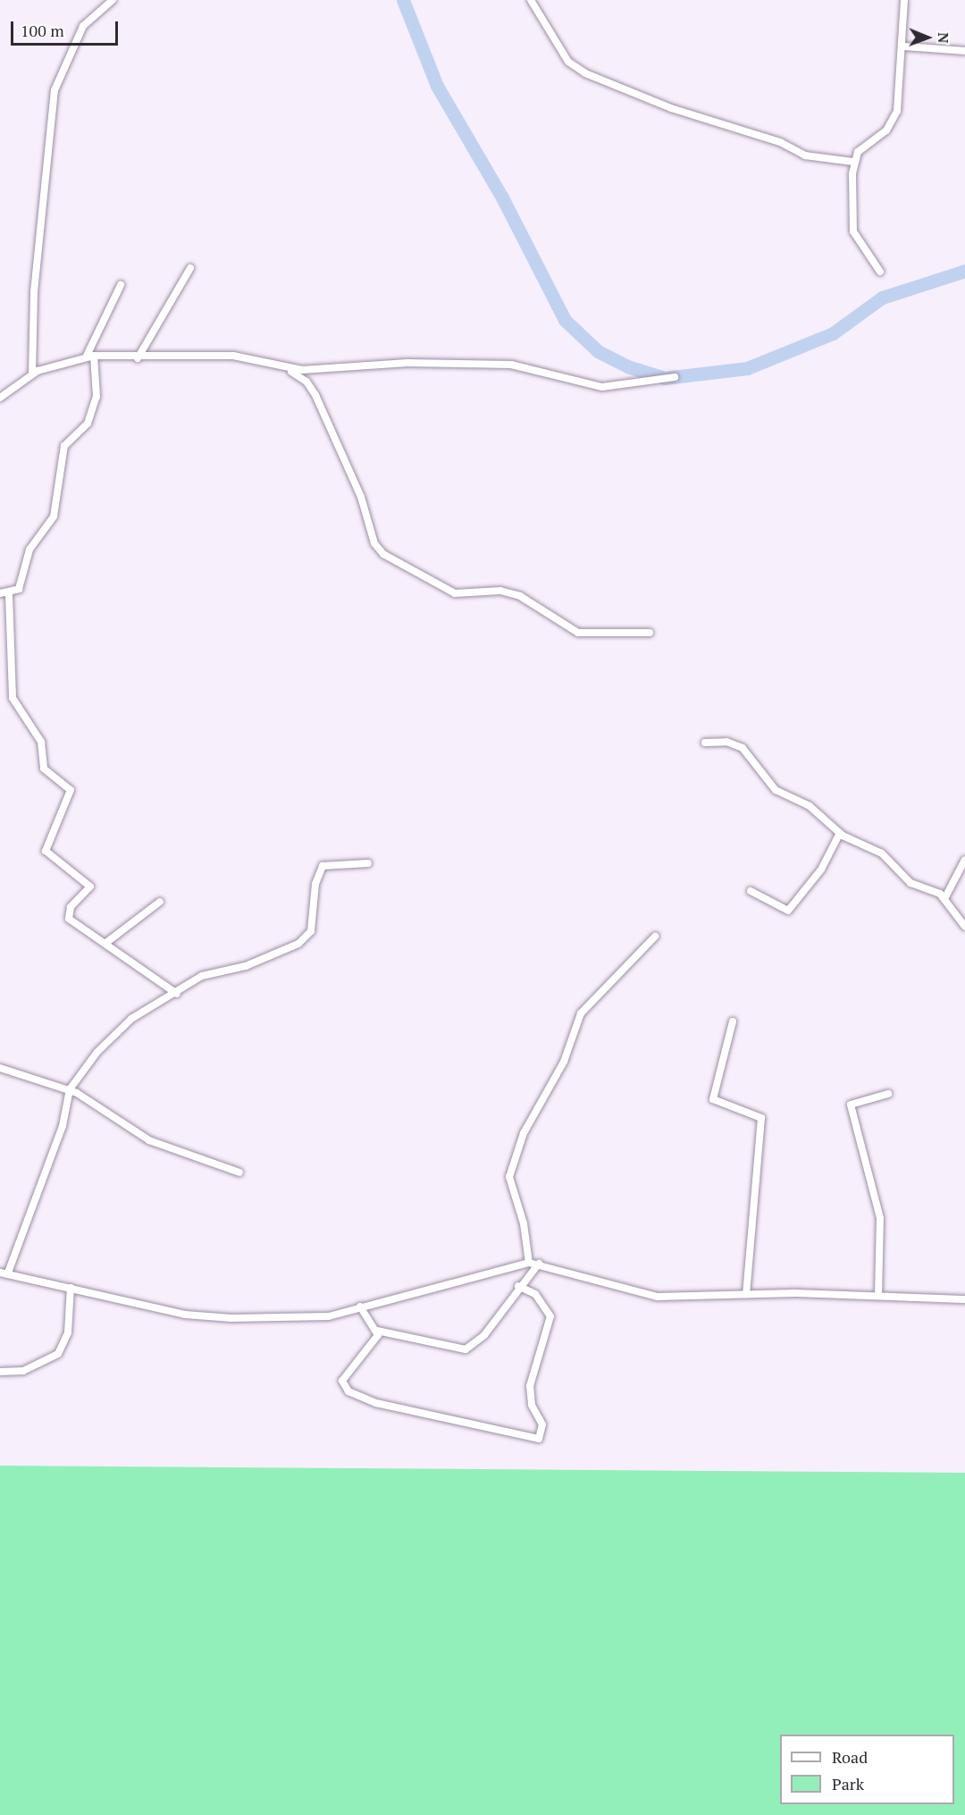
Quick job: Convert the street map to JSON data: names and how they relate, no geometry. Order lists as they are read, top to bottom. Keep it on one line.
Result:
{"legend":["Road","Park"],"scale_bar":"100 m","north":"right"}
